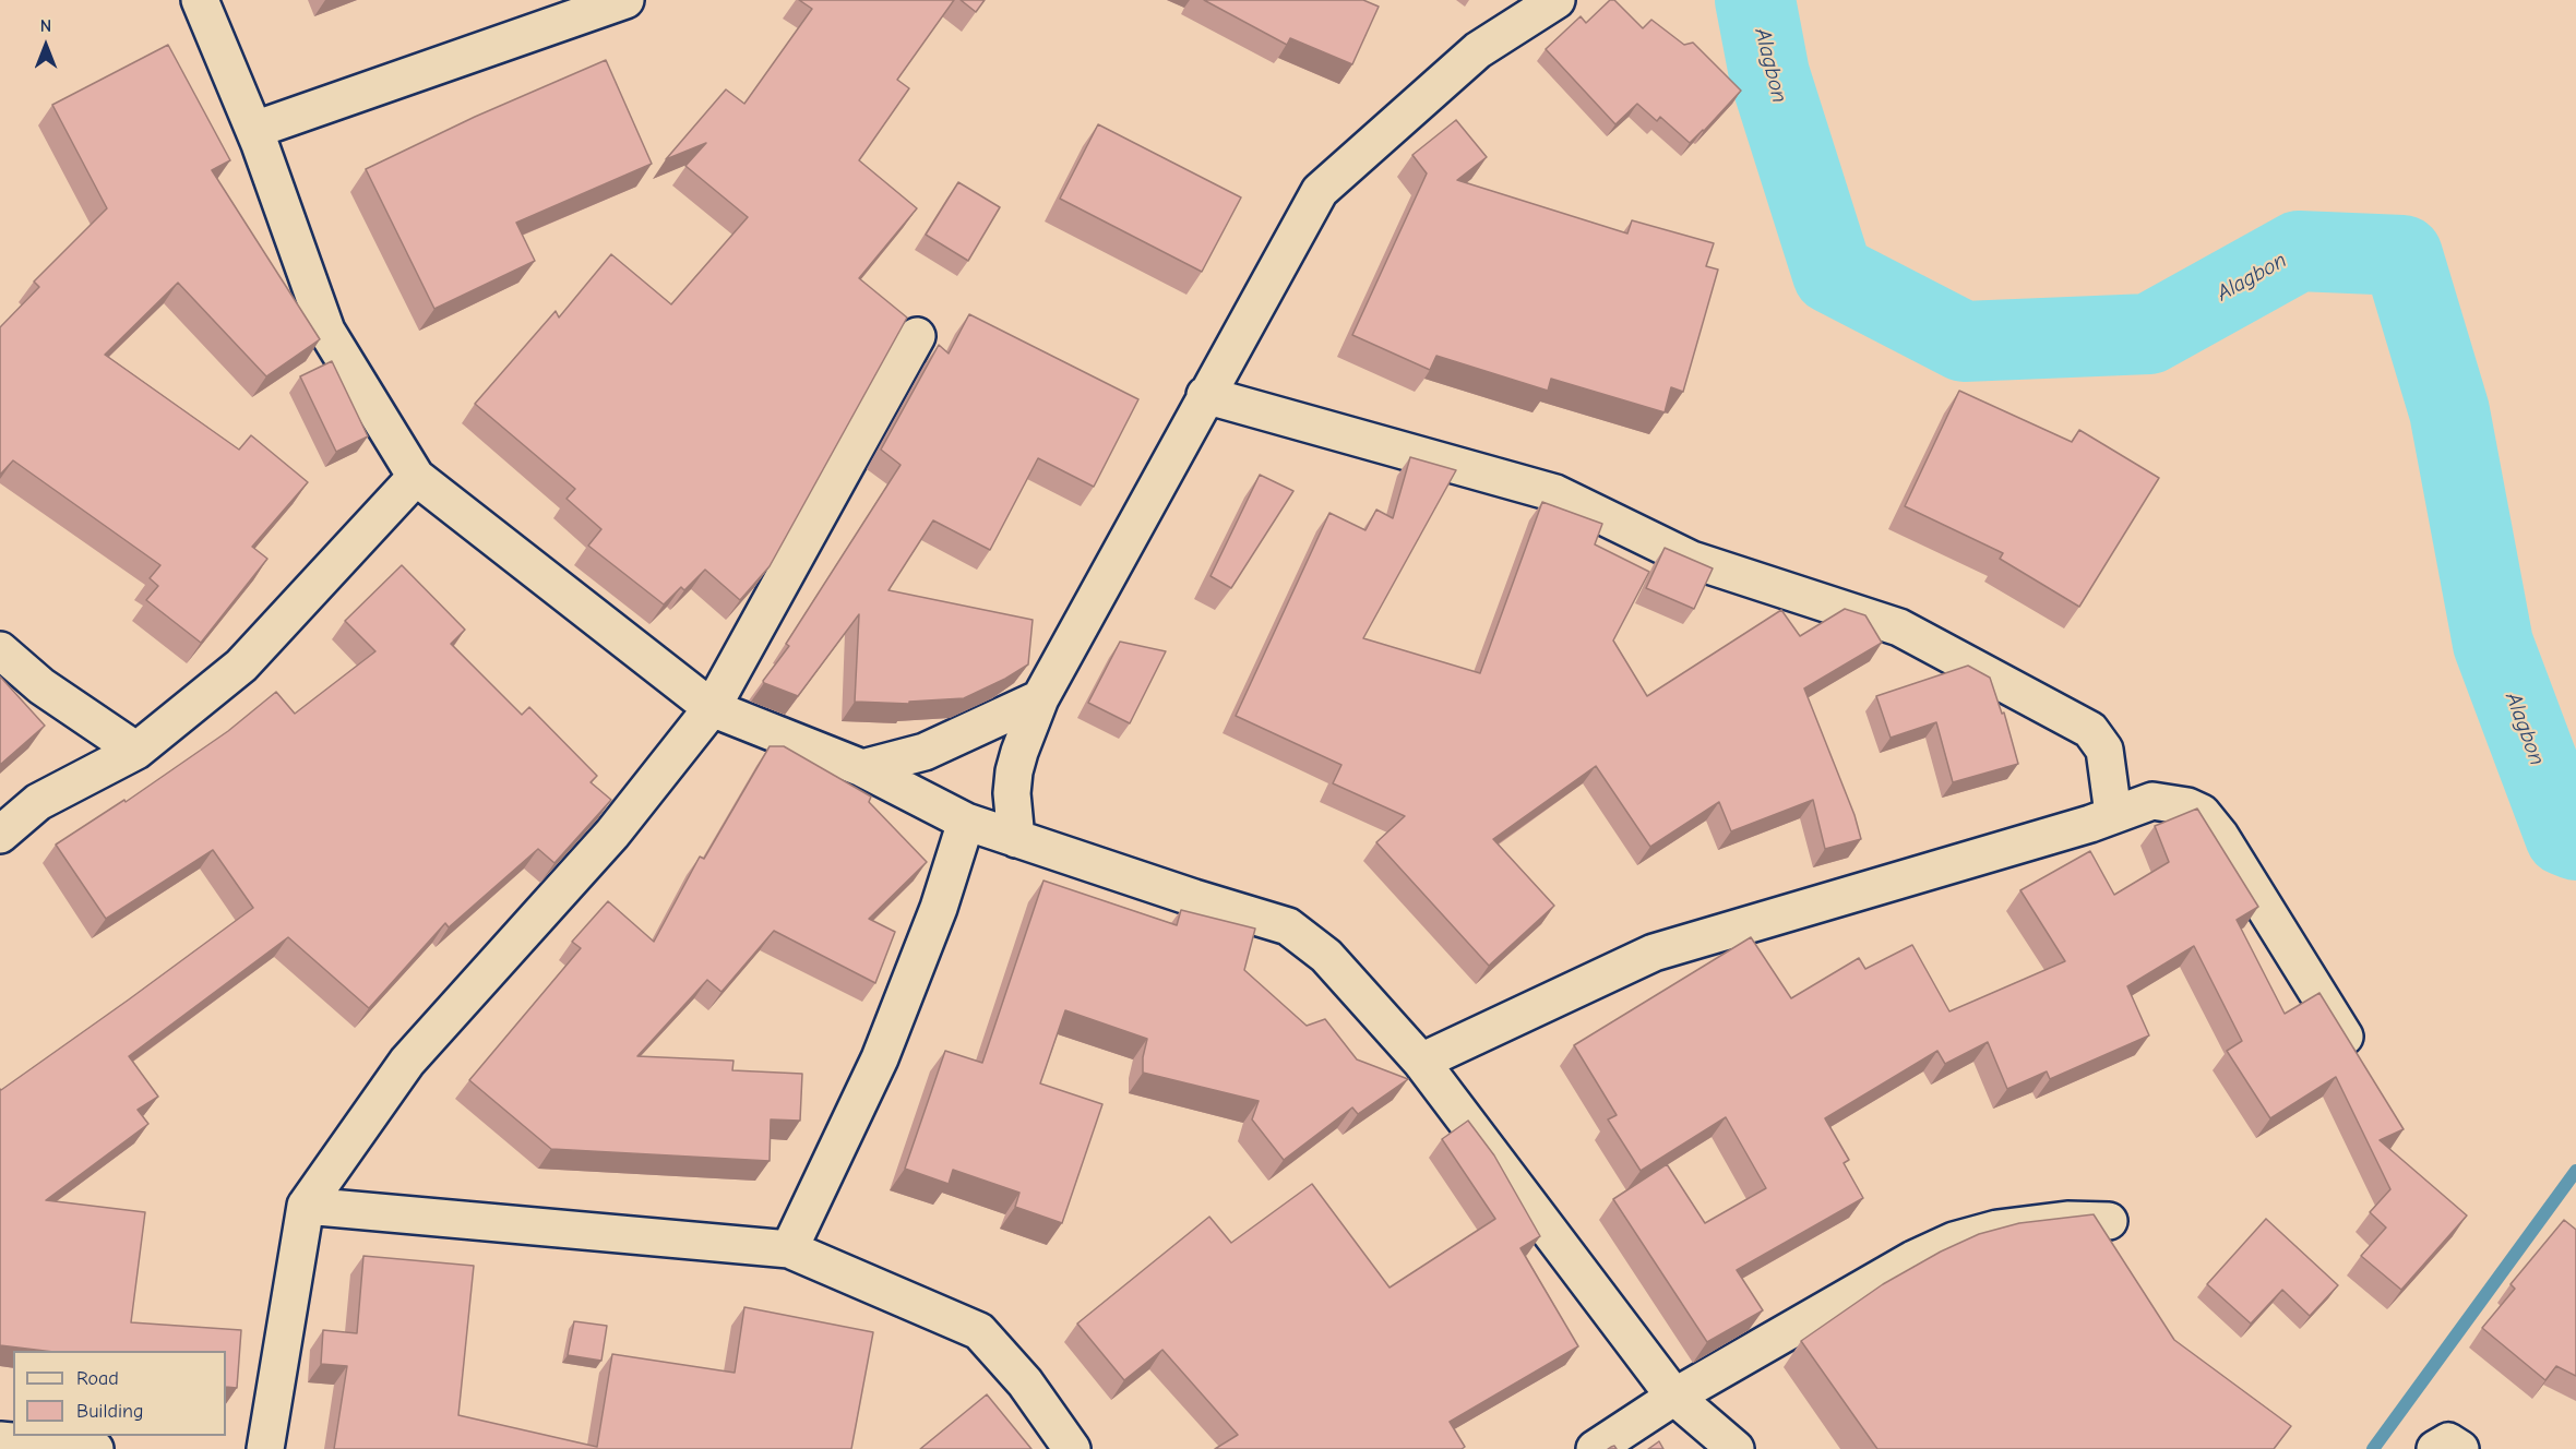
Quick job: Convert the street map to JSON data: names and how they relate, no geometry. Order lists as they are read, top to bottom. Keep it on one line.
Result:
{"water":["Alagbon"],"legend":["Road","Building"],"north":"top"}
